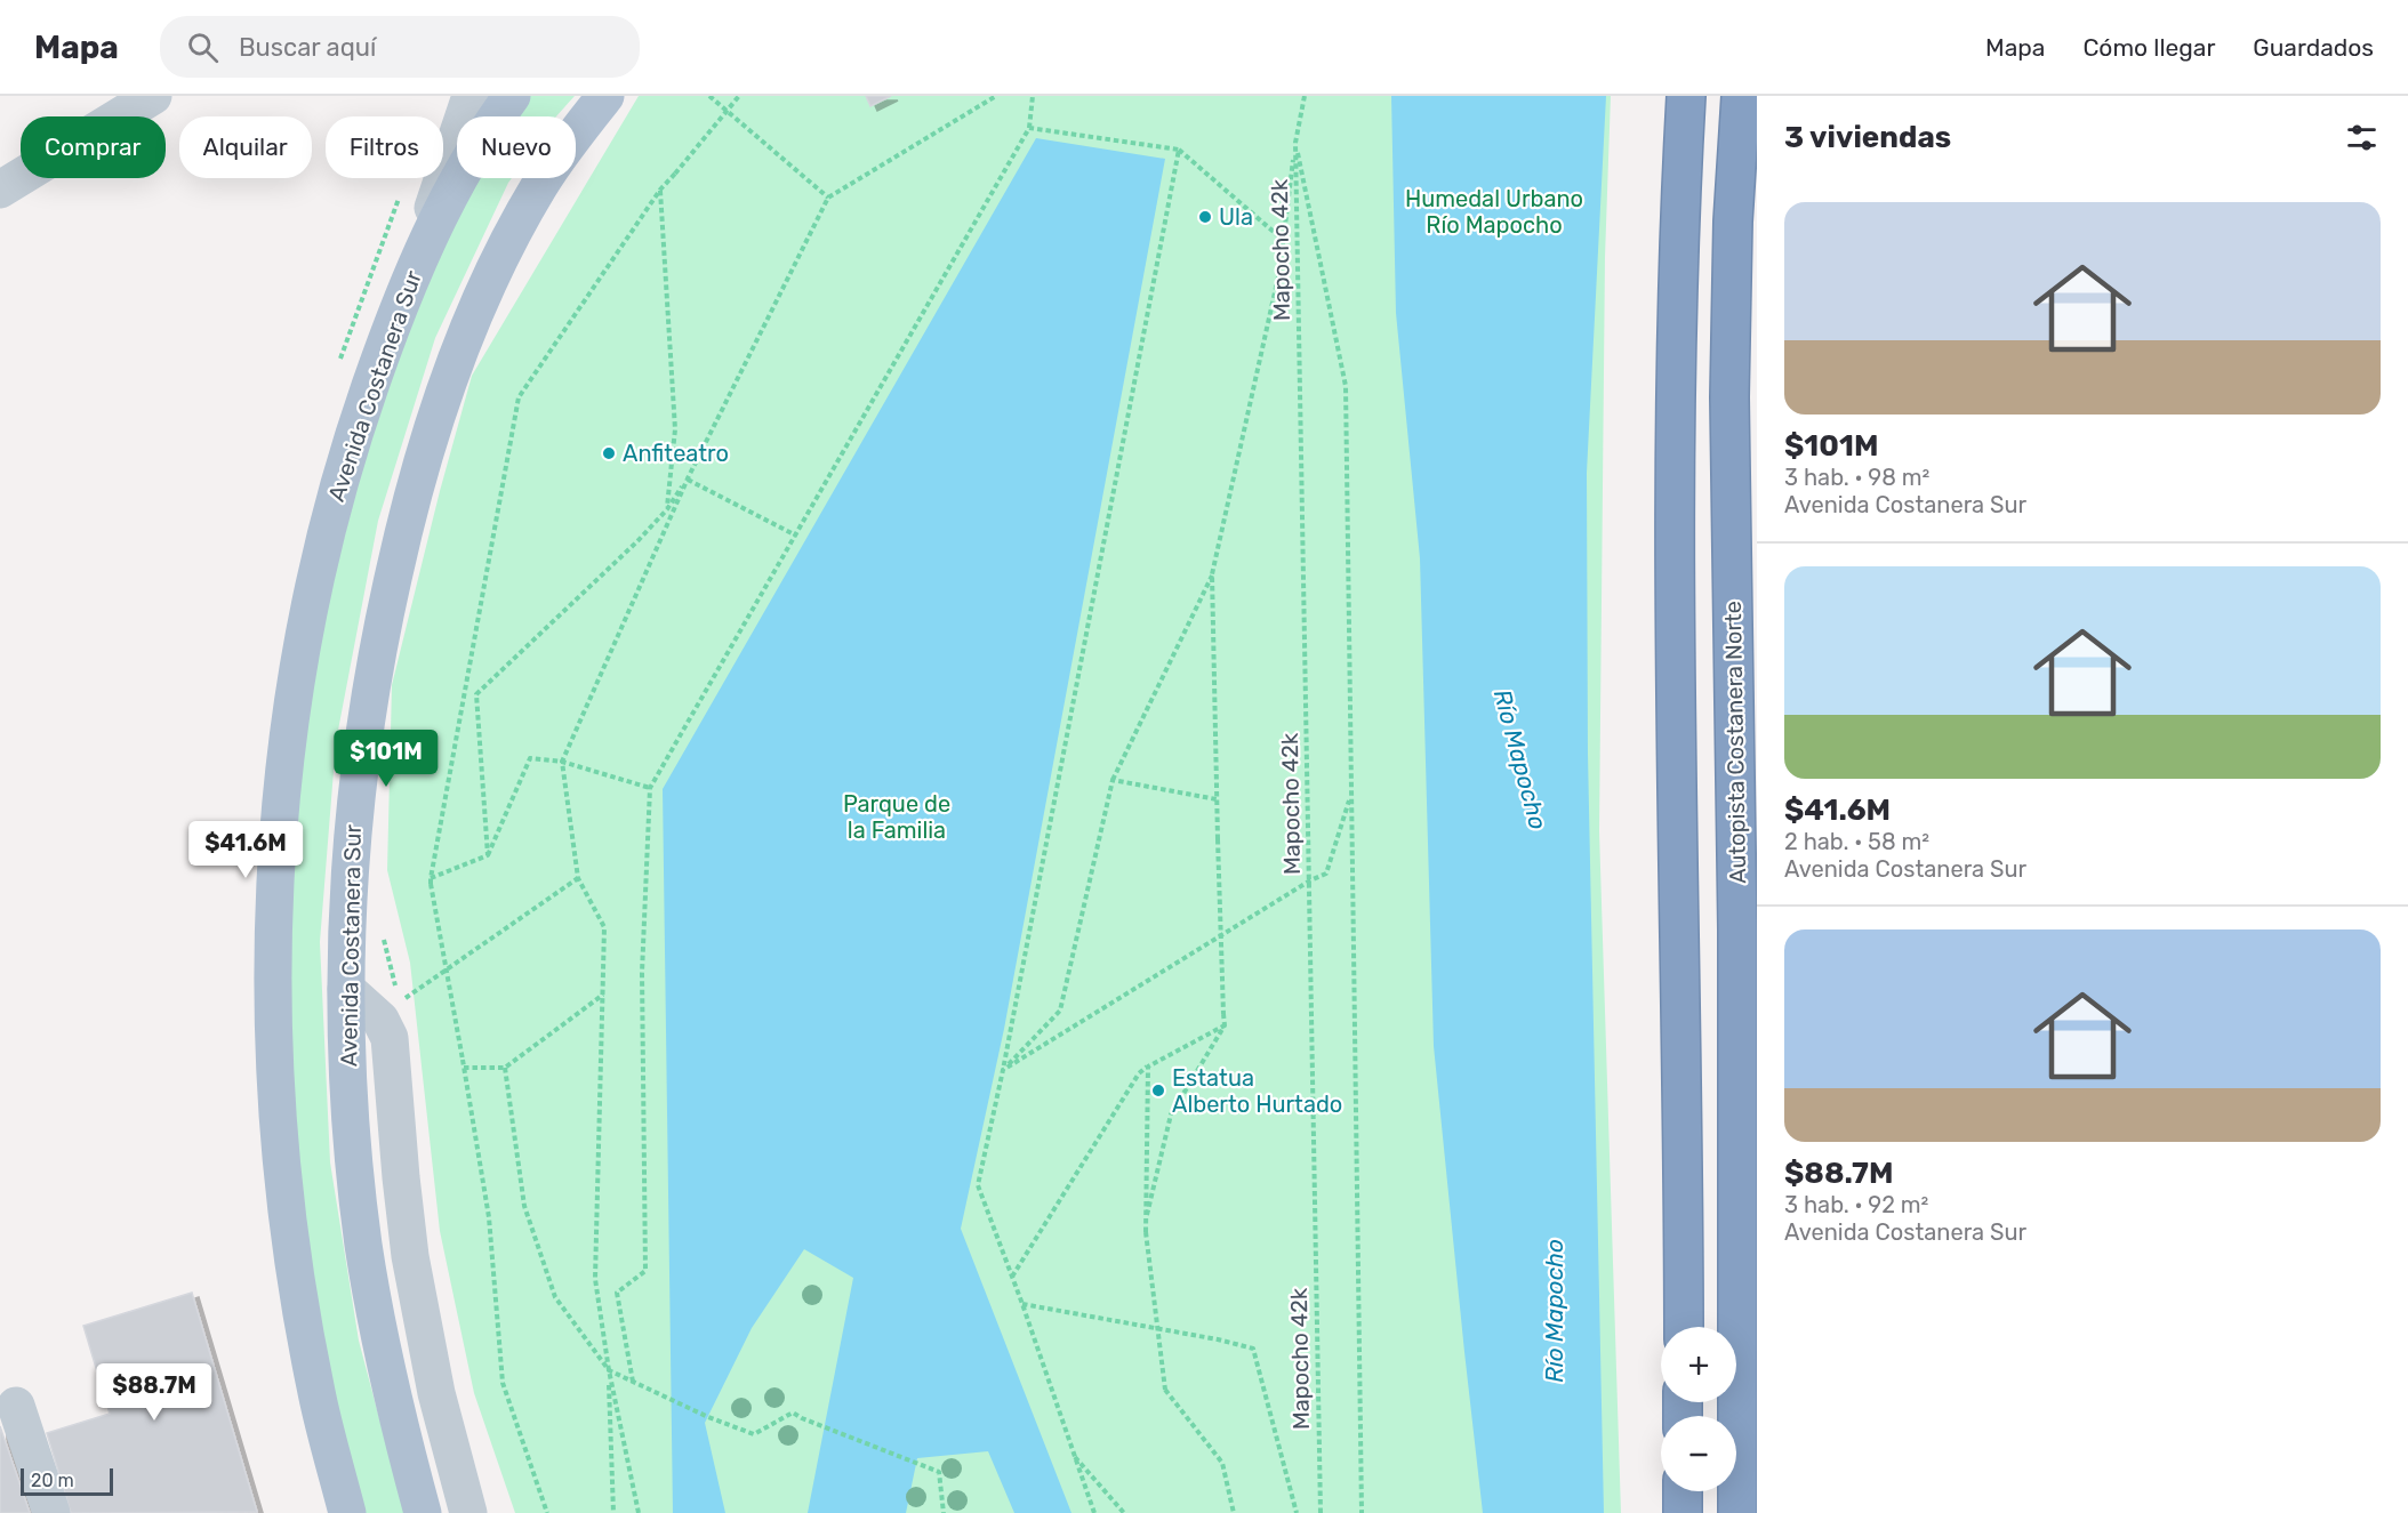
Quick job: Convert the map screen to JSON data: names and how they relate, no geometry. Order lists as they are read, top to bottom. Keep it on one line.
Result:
{"streets":{"highway":["Autopista Costanera Norte"],"main road":["Avenida Costanera Sur"],"path":["Mapocho 42k"]},"water":["Río Mapocho"],"parks":["Humedal Urbano Río Mapocho","Parque de la Familia"],"places":["Ula","Anfiteatro","Estatua Alberto Hurtado"],"scale_bar":"20 m","page":{"header":"Mapa","search":"Buscar aquí","nav":["Mapa","Cómo llegar","Guardados"],"heading":"3 viviendas","chip":["Comprar","Alquilar","Filtros","Nuevo"],"list":[{"name":"$101M","note":"3 hab. · 98 m² · Avenida Costanera Sur"},{"name":"$41.6M","note":"2 hab. · 58 m² · Avenida Costanera Sur"},{"name":"$88.7M","note":"3 hab. · 92 m² · Avenida Costanera Sur"}],"price":["$101M","$41.6M","$88.7M"],"map_buttons":["+","−"],"scale":"20 m"}}
